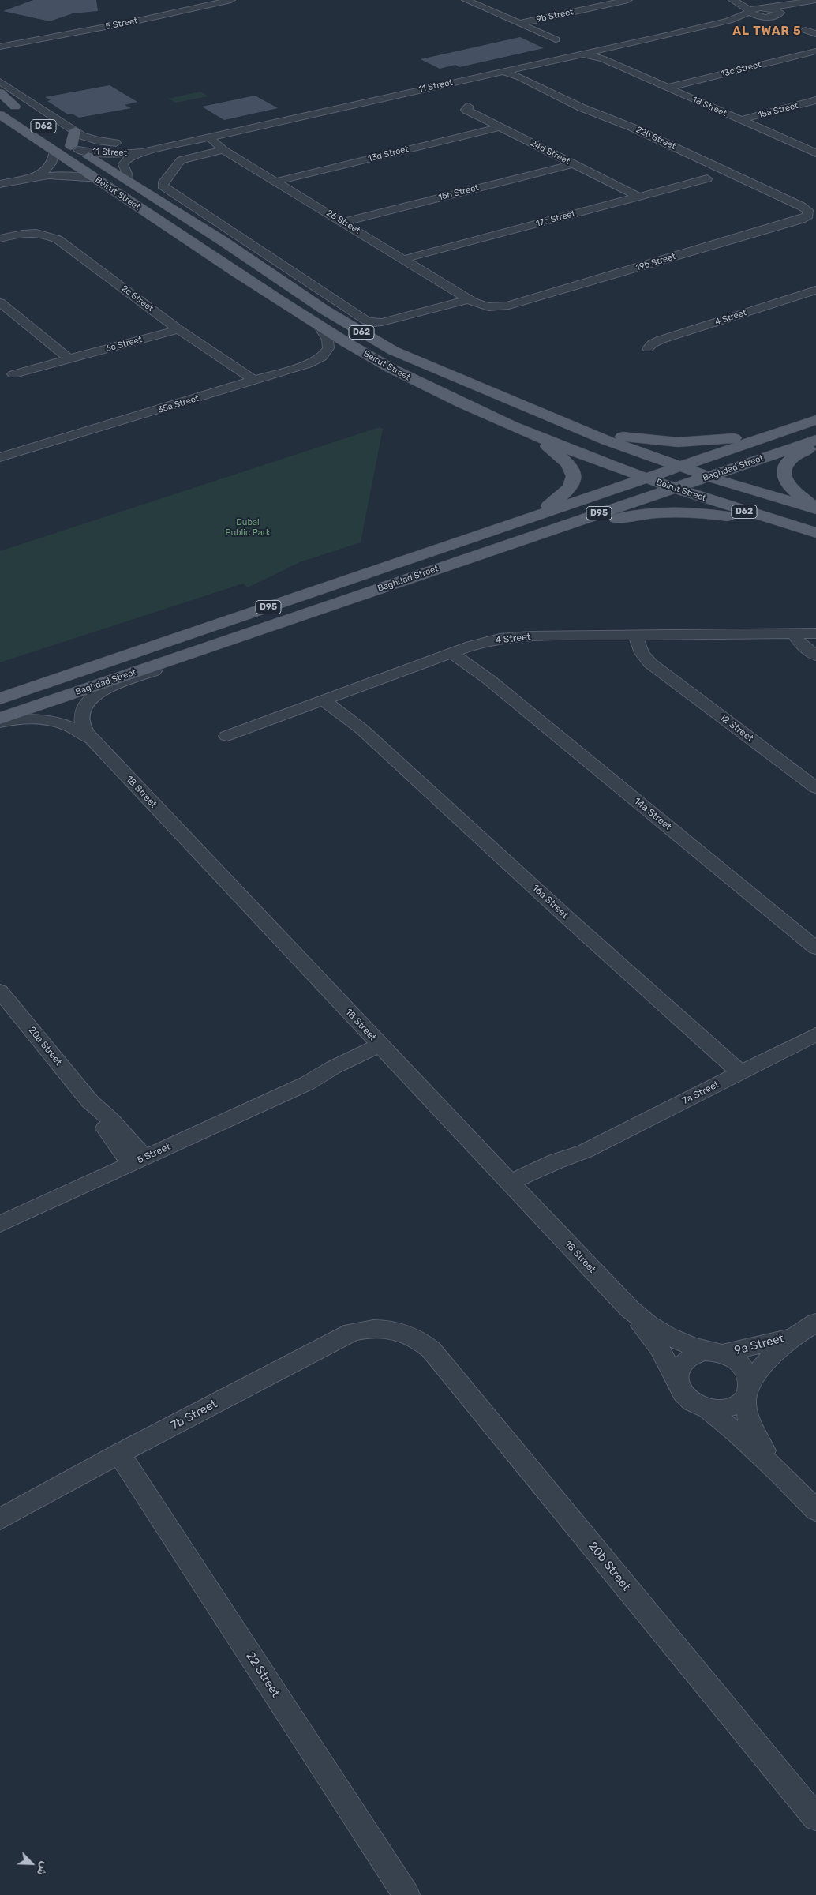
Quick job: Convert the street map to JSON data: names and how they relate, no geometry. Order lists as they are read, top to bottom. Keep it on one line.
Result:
{"streets":{"main road":["D62","Beirut Street","Baghdad Street","D95"],"street":["9b Street","5 Street","13c Street","11 Street","18 Street","15a Street","22b Street","24d Street","13d Street","15b Street","17c Street","26 Street","19b Street","2c Street","4 Street","6c Street","35a Street","12 Street","14a Street","16a Street","20a Street","7a Street","9a Street","7b Street","20b Street","22 Street"]},"crossings":[["5 Street","18 Street"],["5 Street","20a Street"],["13c Street","18 Street"],["11 Street","18 Street"],["11 Street","22b Street"],["11 Street","Beirut Street"],["11 Street","26 Street"],["18 Street","15a Street"],["18 Street","Baghdad Street"],["18 Street","7a Street"],["18 Street","9a Street"],["22b Street","19b Street"],["24d Street","13d Street"],["24d Street","15b Street"],["24d Street","17c Street"],["13d Street","26 Street"],["15b Street","26 Street"],["Beirut Street","35a Street"],["Beirut Street","Baghdad Street"],["17c Street","26 Street"],["26 Street","19b Street"],["2c Street","6c Street"],["2c Street","35a Street"],["4 Street","12 Street"],["4 Street","14a Street"],["4 Street","16a Street"],["16a Street","7a Street"],["7b Street","20b Street"],["7b Street","22 Street"]],"districts":["AL TWAR 5"],"parks":["Dubai Public Park"],"north":"bottom right"}
